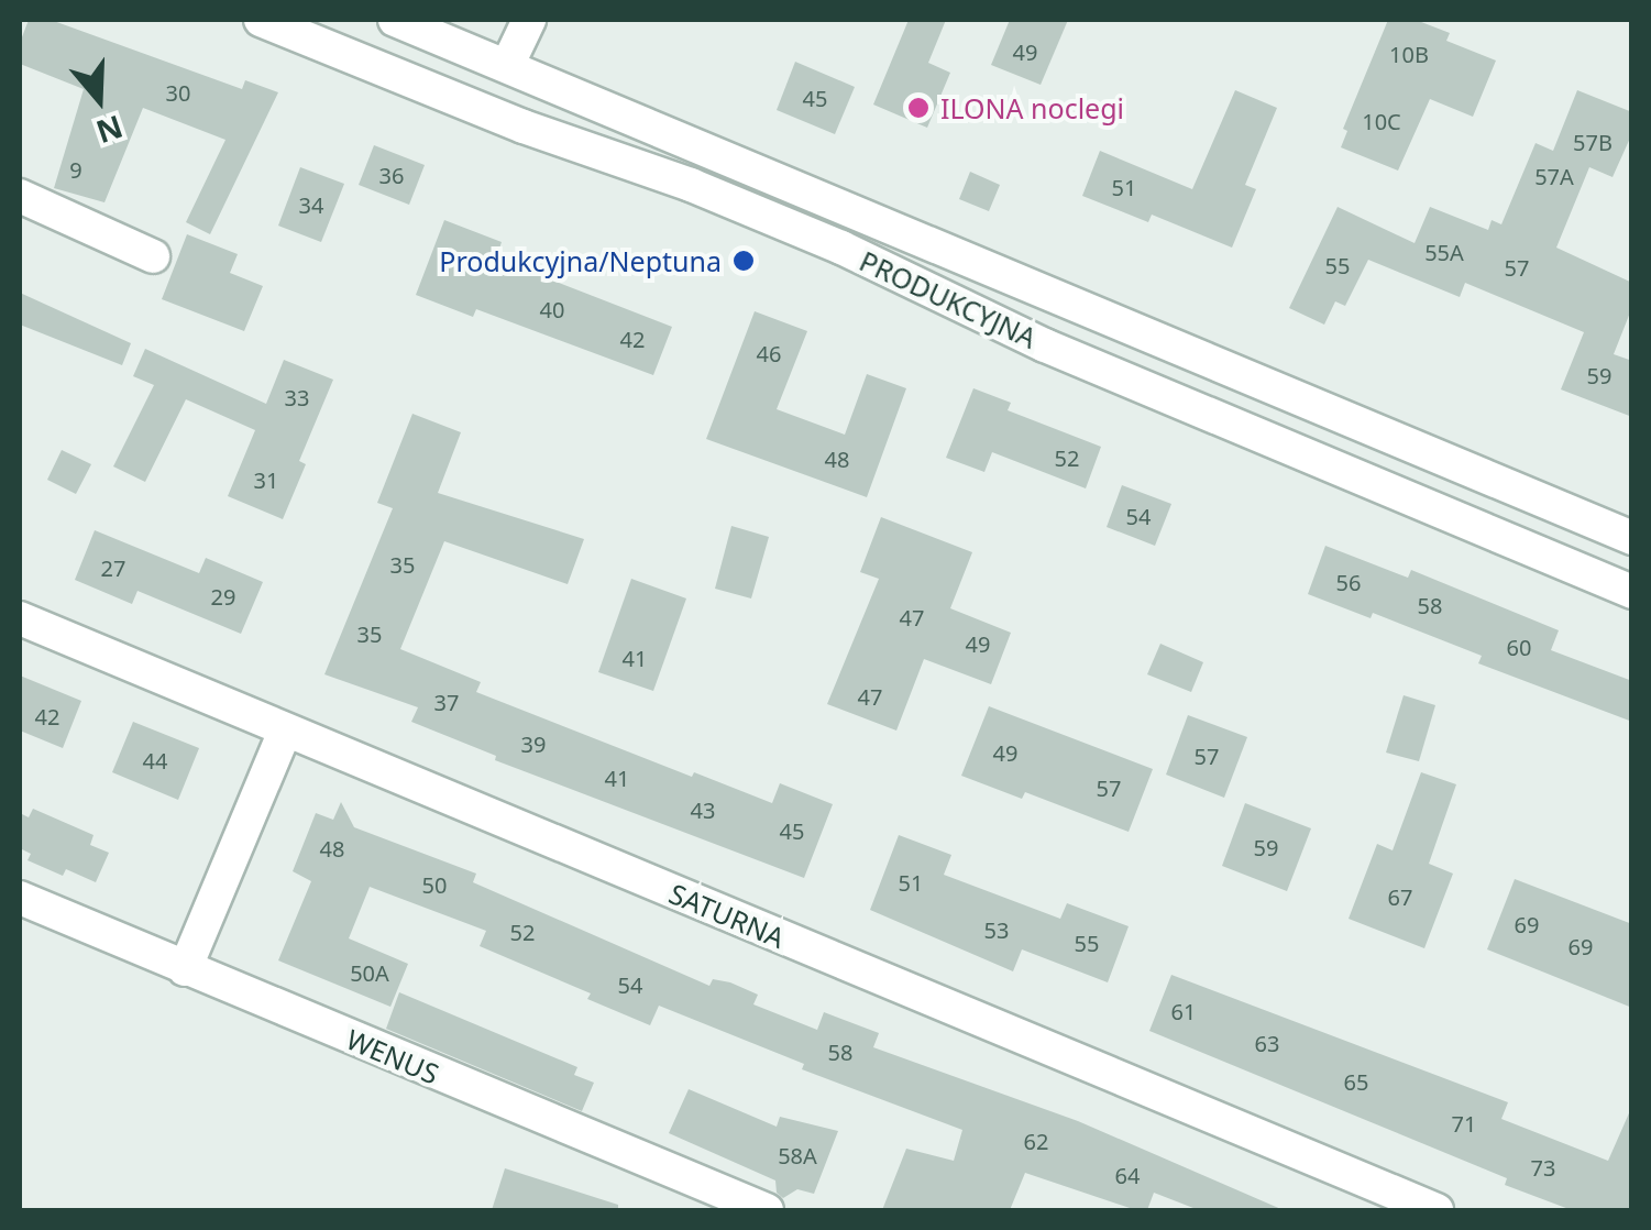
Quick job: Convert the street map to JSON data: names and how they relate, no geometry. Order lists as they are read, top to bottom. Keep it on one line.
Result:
{"streets":{"main road":["PRODUKCYJNA","SATURNA","WENUS"]},"places":["ILONA noclegi","Produkcyjna/Neptuna"],"house_numbers":["49","10B","30","45","10C","57B","9","36","57A","51","34","55A","55","57","40","42","46","59","33","52","48","31","54","35","27","56","29","58","47","35","49","60","41","47","37","42","39","49","57","44","41","57","43","45","59","48","51","50","67","69","53","52","55","69","50A","54","61","63","58","65","71","62","58A","73","64"],"north":"bottom"}
